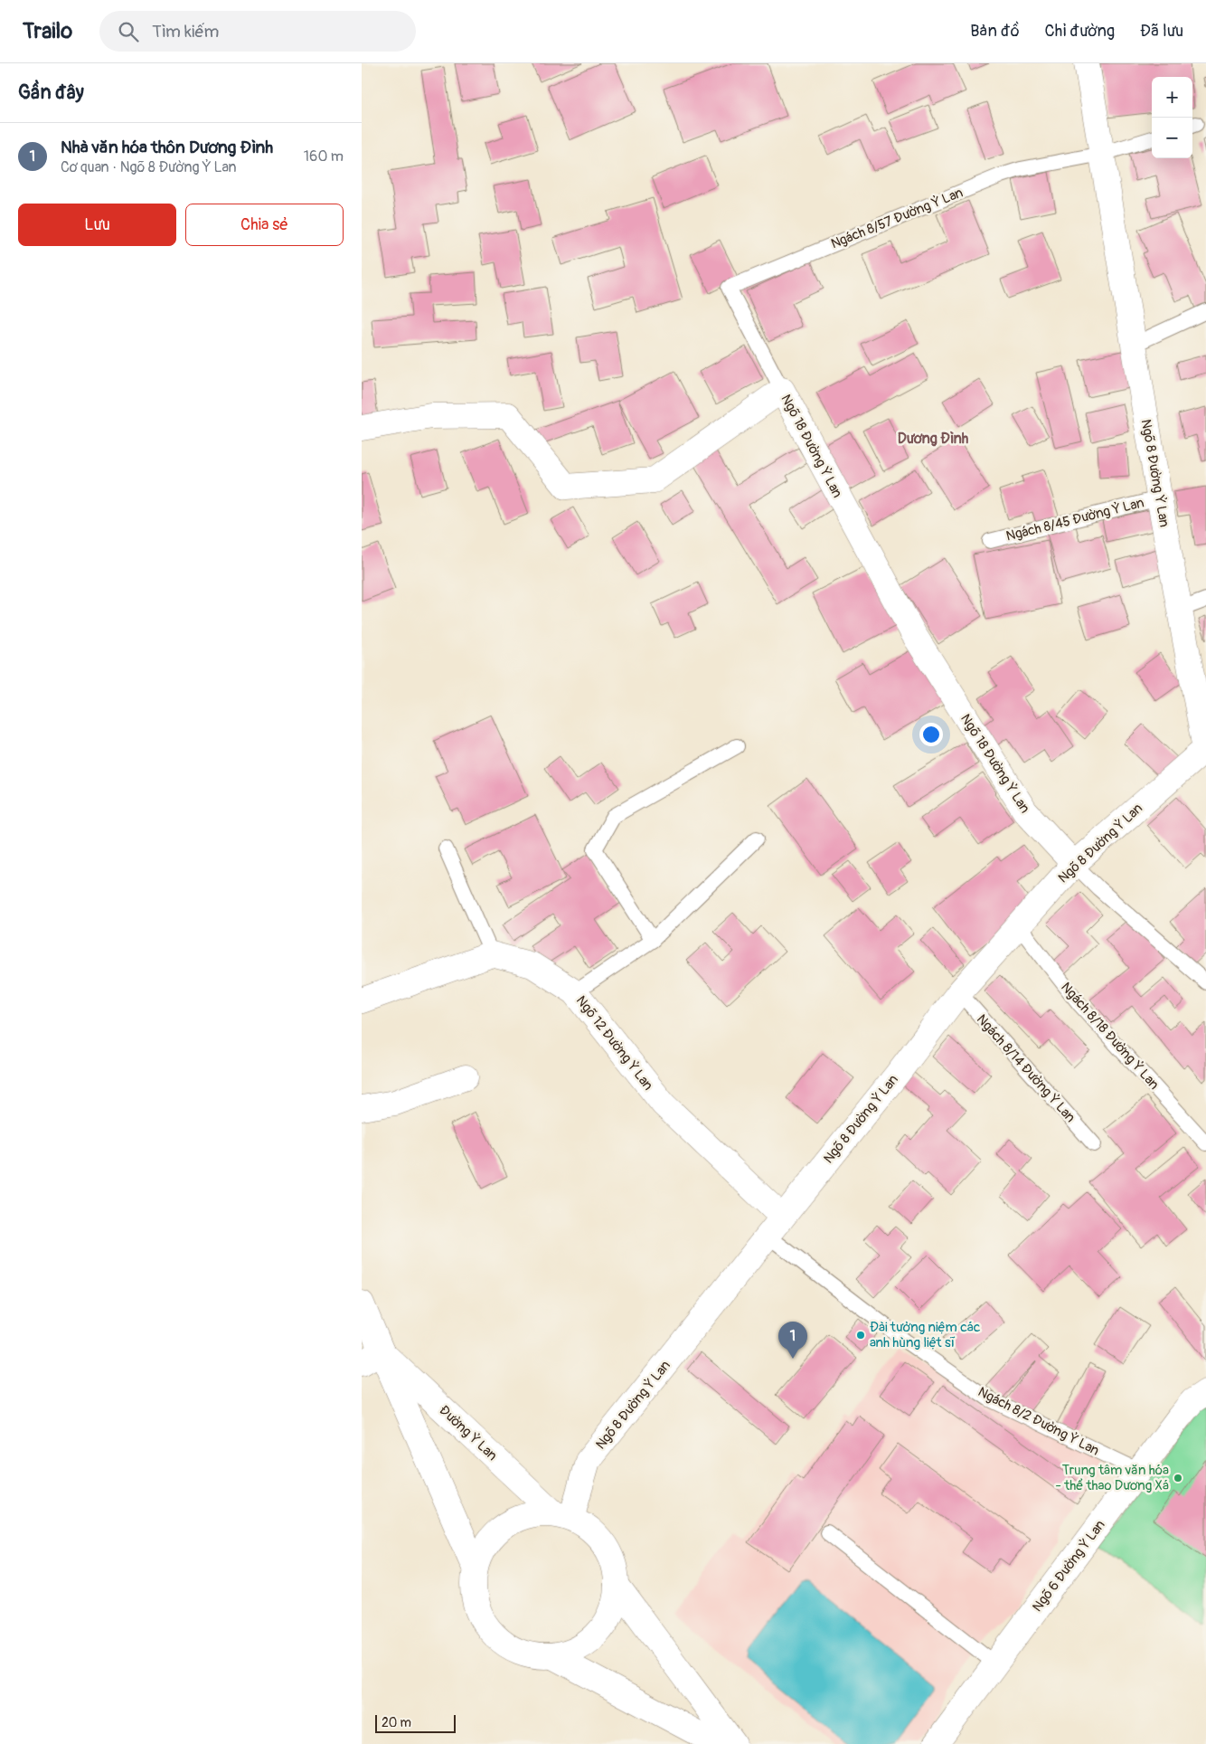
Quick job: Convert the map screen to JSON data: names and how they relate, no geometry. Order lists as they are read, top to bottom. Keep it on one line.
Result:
{"streets":{"street":["Ngõ 18 Đường Ỷ Lan","Ngõ 8 Đường Ỷ Lan","Ngõ 12 Đường Ỷ Lan","Đường Ỷ Lan","Ngõ 6 Đường Ỷ Lan"],"lane":["Ngách 8/57 Đường Ỷ Lan","Ngách 8/45 Đường Ỷ Lan","Ngách 8/18 Đường Ỷ Lan","Ngách 8/14 Đường Ỷ Lan","Ngách 8/2 Đường Ỷ Lan"]},"crossings":[["Ngách 8/57 Đường Ỷ Lan","Ngõ 18 Đường Ỷ Lan"],["Ngách 8/57 Đường Ỷ Lan","Ngõ 8 Đường Ỷ Lan"],["Ngõ 18 Đường Ỷ Lan","Ngõ 8 Đường Ỷ Lan"],["Ngõ 8 Đường Ỷ Lan","Ngách 8/45 Đường Ỷ Lan"],["Ngõ 8 Đường Ỷ Lan","Ngách 8/18 Đường Ỷ Lan"],["Ngõ 8 Đường Ỷ Lan","Ngõ 12 Đường Ỷ Lan"],["Ngõ 8 Đường Ỷ Lan","Ngách 8/14 Đường Ỷ Lan"],["Ngõ 8 Đường Ỷ Lan","Ngách 8/2 Đường Ỷ Lan"],["Ngõ 8 Đường Ỷ Lan","Đường Ỷ Lan"],["Ngõ 12 Đường Ỷ Lan","Ngách 8/2 Đường Ỷ Lan"],["Ngách 8/2 Đường Ỷ Lan","Ngõ 6 Đường Ỷ Lan"]],"districts":["Dương Đình"],"places":["Đài tưởng niệm các anh hùng liệt sĩ","Trung tâm văn hóa - thể thao Dương Xá"],"scale_bar":"20 m","page":{"header":"Trailo","search":"Tìm kiếm","nav":["Bản đồ","Chỉ đường","Đã lưu"],"heading":"Gần đây","map_buttons":["+","−"],"list":[{"mark":"1","name":"Nhà văn hóa thôn Dương Đình","note":"Cơ quan · Ngõ 8 Đường Ỷ Lan","value":"160 m"}],"buttons":["Lưu","Chia sẻ"],"pins":"1","scale":"20 m"}}
